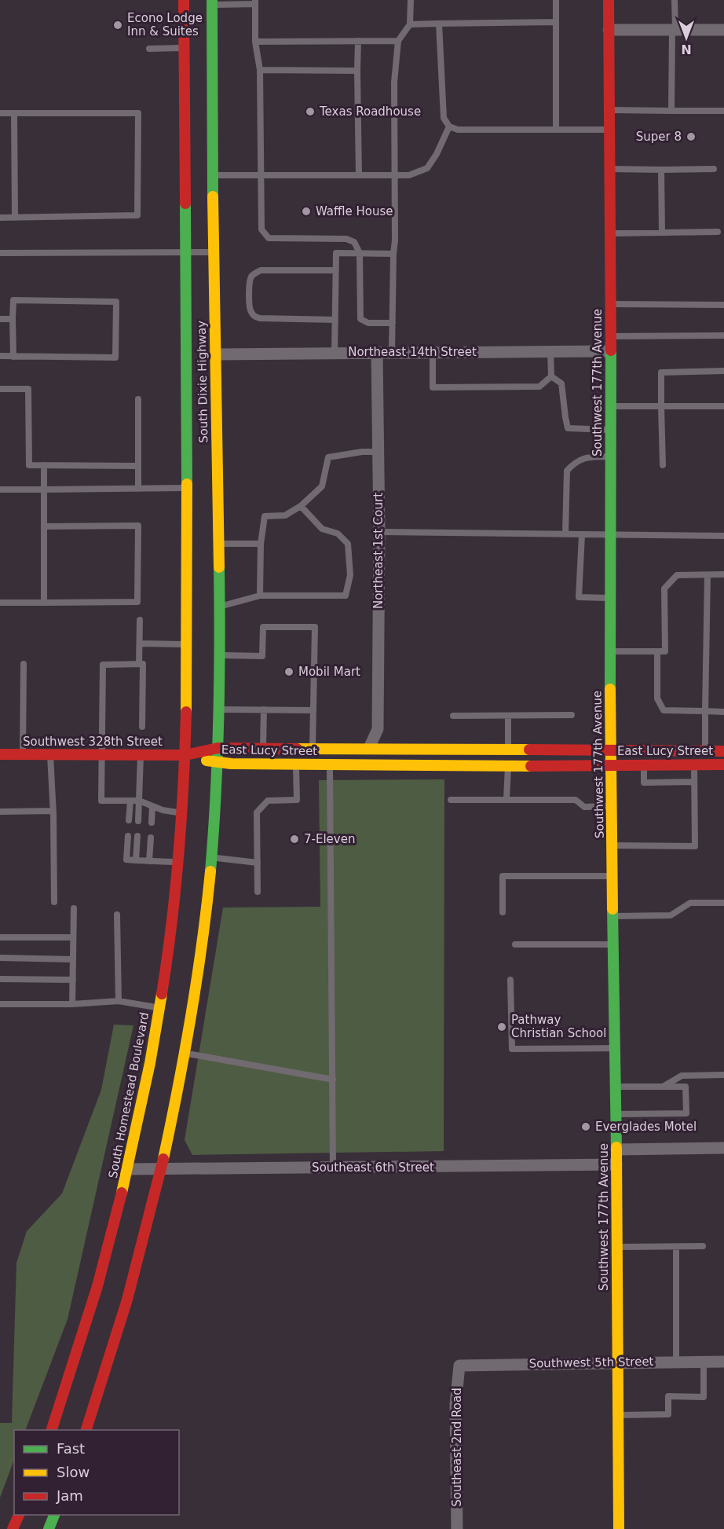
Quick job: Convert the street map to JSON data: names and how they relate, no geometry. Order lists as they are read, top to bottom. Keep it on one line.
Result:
{"streets":{"main road":["South Dixie Highway","Southwest 177th Avenue","Southwest 328th Street","East Lucy Street","South Homestead Boulevard"],"street":["Northeast 14th Street","Northeast 1st Court","Southeast 6th Street","Southwest 5th Street","Southeast 2nd Road"]},"crossings":[["Northeast 14th Street","South Dixie Highway"],["Northeast 14th Street","Southwest 177th Avenue"],["Northeast 14th Street","Northeast 1st Court"],["South Dixie Highway","Southwest 328th Street"],["South Dixie Highway","East Lucy Street"],["South Dixie Highway","South Homestead Boulevard"],["Southwest 177th Avenue","East Lucy Street"],["Southwest 177th Avenue","Southeast 6th Street"],["Southwest 177th Avenue","Southwest 5th Street"],["Northeast 1st Court","East Lucy Street"],["Southwest 328th Street","East Lucy Street"],["Southwest 328th Street","South Homestead Boulevard"],["East Lucy Street","South Homestead Boulevard"],["South Homestead Boulevard","Southeast 6th Street"],["Southwest 5th Street","Southeast 2nd Road"]],"places":["Econo Lodge Inn & Suites","Texas Roadhouse","Super 8","Waffle House","Mobil Mart","7-Eleven","Pathway Christian School","Everglades Motel"],"legend":["Fast","Slow","Jam"],"north":"bottom"}
